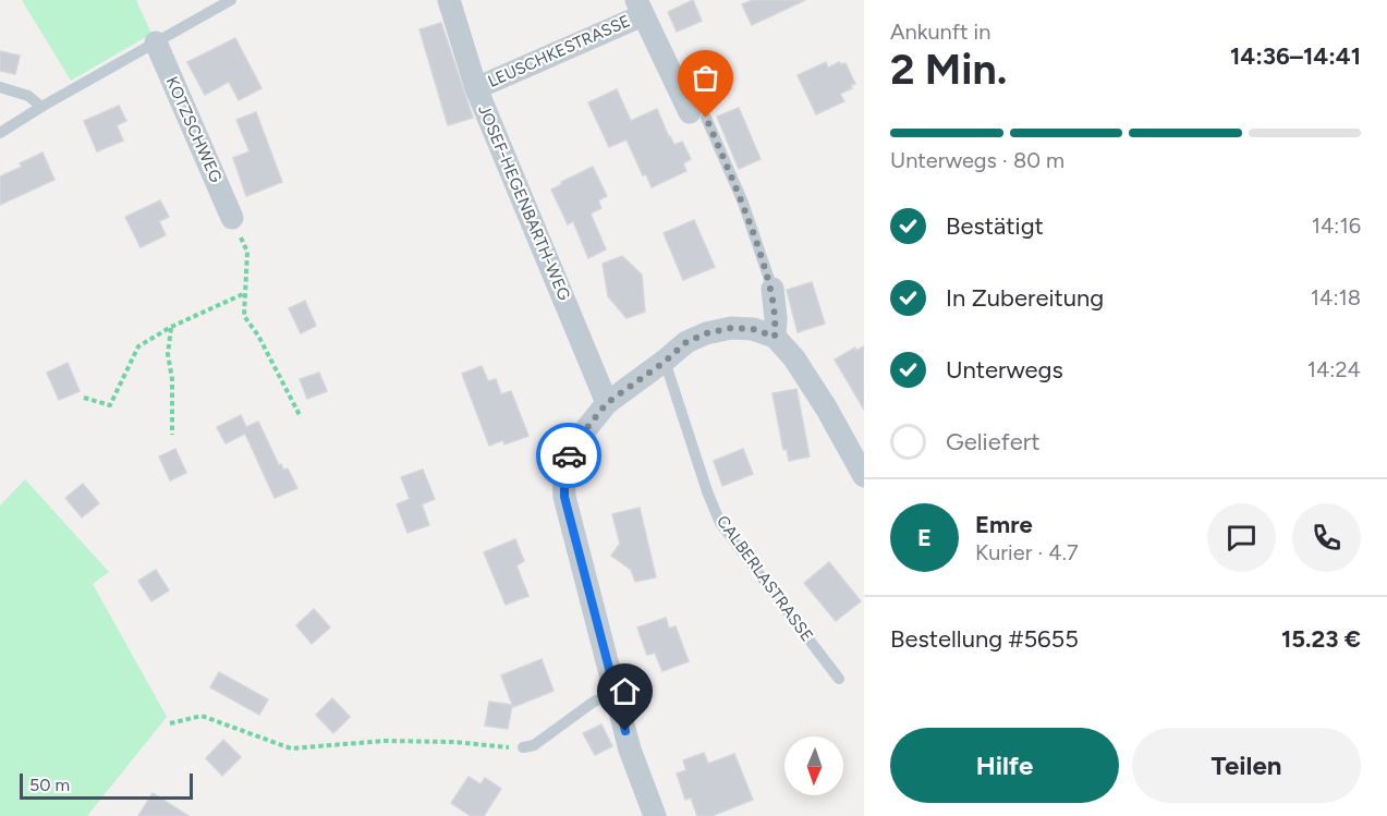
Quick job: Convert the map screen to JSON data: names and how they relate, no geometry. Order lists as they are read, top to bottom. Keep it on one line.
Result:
{"streets":{"street":["LEUSCHKESTRASSE","KOTZSCHWEG","JOSEF-HEGENBARTH-WEG"],"lane":["CALBERLASTRASSE"]},"crossings":[["LEUSCHKESTRASSE","JOSEF-HEGENBARTH-WEG"]],"scale_bar":"50 m","north":"bottom","page":{"heading":["2 Min.","Ankunft in","14:36–14:41"],"panel":["Emre","Kurier · 4.7","Bestellung #5655","15.23 €"],"bar":"Unterwegs · 80 m","list":[["Bestätigt","14:16"],["In Zubereitung","14:18"],["Unterwegs","14:24"],"Geliefert"],"round":"E","buttons":["Hilfe","Teilen"],"scale":"50 m"}}
